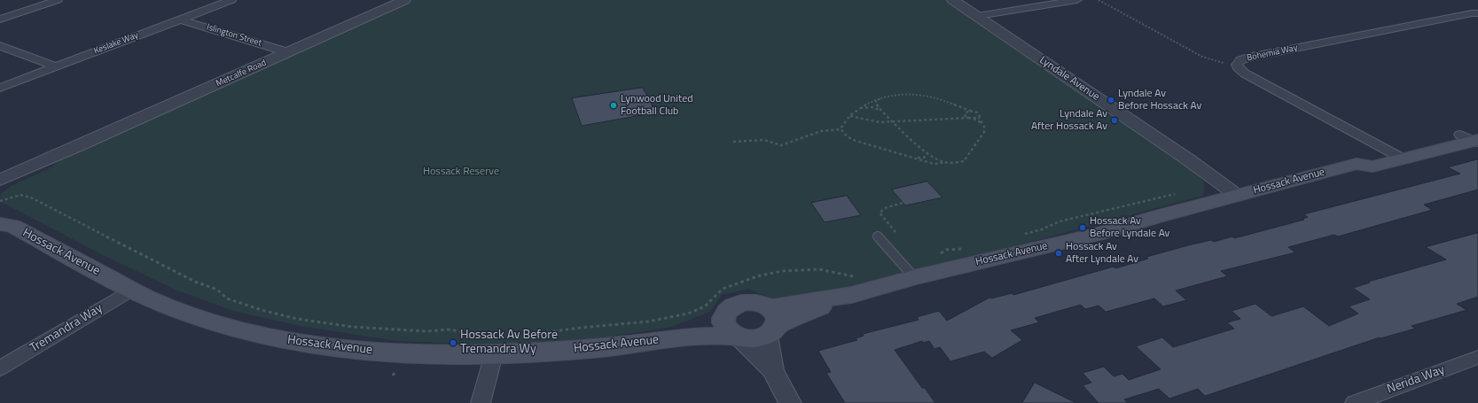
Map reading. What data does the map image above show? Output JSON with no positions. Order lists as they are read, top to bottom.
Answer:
{
  "streets": {
    "main road": ["Hossack Avenue"],
    "street": [
      "Islington Street",
      "Keslake Way",
      "Bohemia Way",
      "Metcalfe Road",
      "Lyndale Avenue",
      "Tremandra Way",
      "Nerida Way"
    ]
  },
  "crossings": [
    ["Islington Street", "Keslake Way"],
    ["Islington Street", "Metcalfe Road"],
    ["Bohemia Way", "Hossack Avenue"],
    ["Lyndale Avenue", "Hossack Avenue"],
    ["Hossack Avenue", "Tremandra Way"]
  ],
  "parks": ["Hossack Reserve"],
  "places": [
    "Lyndale Av Before Hossack Av",
    "Lynwood United Football Club",
    "Lyndale Av After Hossack Av",
    "Hossack Av Before Lyndale Av",
    "Hossack Av After Lyndale Av",
    "Hossack Av Before Tremandra Wy"
  ]
}
